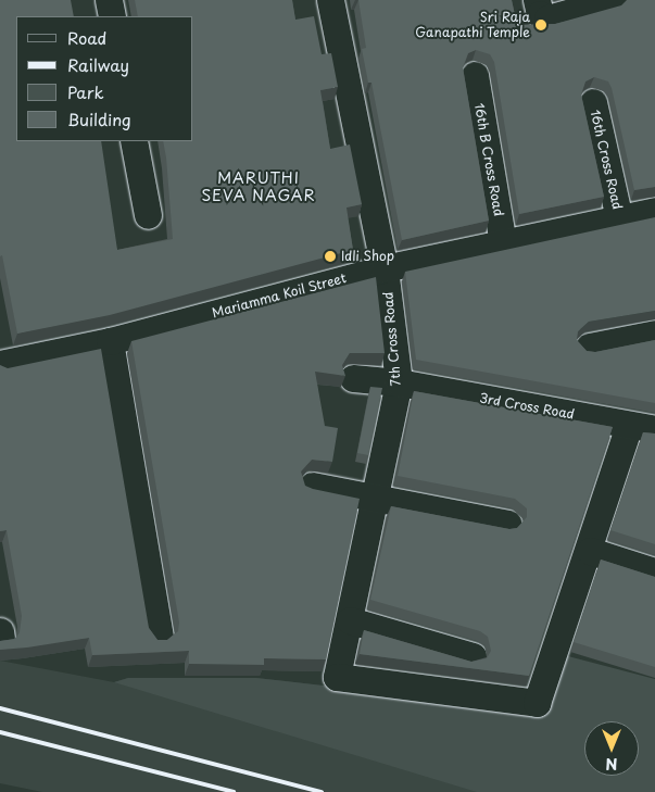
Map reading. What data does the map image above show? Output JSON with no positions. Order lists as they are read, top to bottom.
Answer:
{
  "streets": {
    "street": [
      "16th B Cross Road",
      "16th Cross Road",
      "Mariamma Koil Street",
      "7th Cross Road",
      "3rd Cross Road"
    ]
  },
  "crossings": [
    ["16th B Cross Road", "Mariamma Koil Street"],
    ["16th Cross Road", "Mariamma Koil Street"],
    ["Mariamma Koil Street", "7th Cross Road"],
    ["7th Cross Road", "3rd Cross Road"]
  ],
  "districts": ["MARUTHI SEVA NAGAR"],
  "places": ["Sri Raja Ganapathi Temple", "Idli Shop"],
  "legend": [
    "Road",
    "Railway",
    "Park",
    "Building"
  ],
  "north": "bottom"
}
